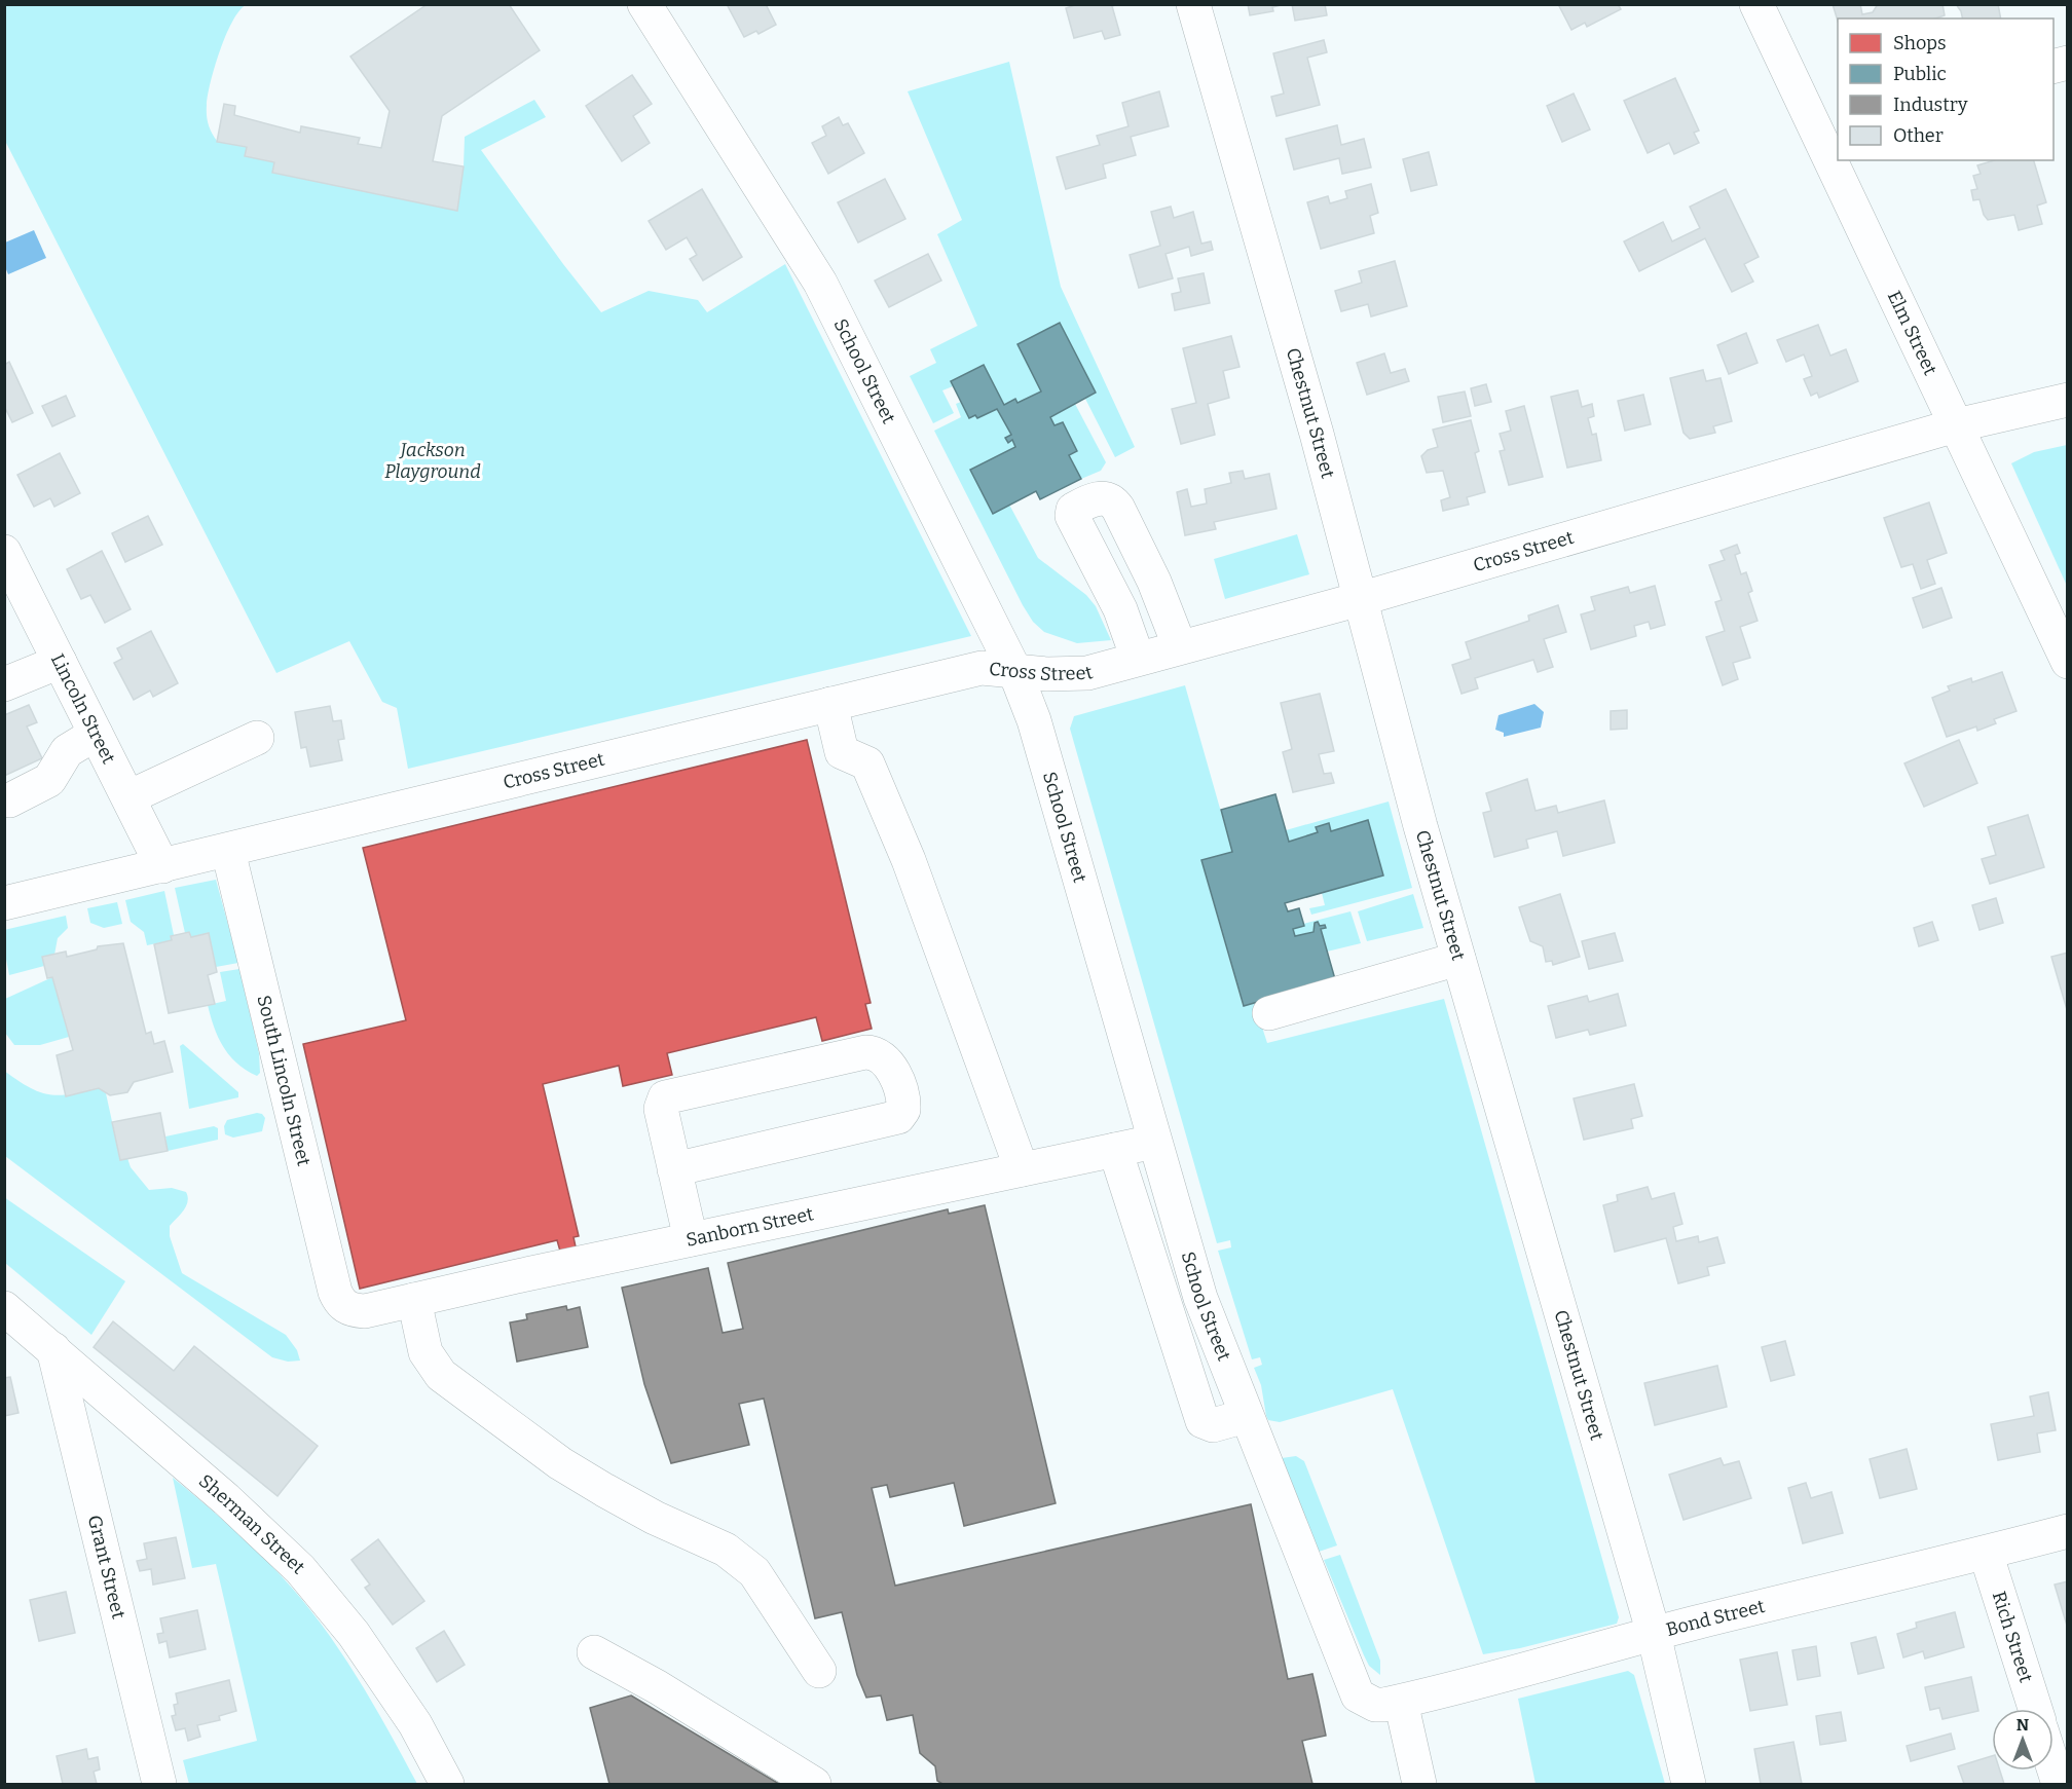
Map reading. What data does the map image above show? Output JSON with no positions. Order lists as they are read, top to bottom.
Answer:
{
  "streets": {
    "street": [
      "Elm Street",
      "School Street",
      "Chestnut Street",
      "Cross Street",
      "Lincoln Street",
      "South Lincoln Street",
      "Sanborn Street",
      "Sherman Street",
      "Grant Street",
      "Bond Street",
      "Rich Street"
    ]
  },
  "crossings": [
    ["Elm Street", "Cross Street"],
    ["School Street", "Cross Street"],
    ["School Street", "Sanborn Street"],
    ["School Street", "Bond Street"],
    ["Chestnut Street", "Cross Street"],
    ["Chestnut Street", "Bond Street"],
    ["Cross Street", "Lincoln Street"],
    ["Cross Street", "South Lincoln Street"],
    ["South Lincoln Street", "Sanborn Street"],
    ["Sherman Street", "Grant Street"],
    ["Bond Street", "Rich Street"]
  ],
  "parks": ["Jackson Playground"],
  "legend": [
    "Shops",
    "Public",
    "Industry",
    "Other"
  ],
  "north": "top"
}
